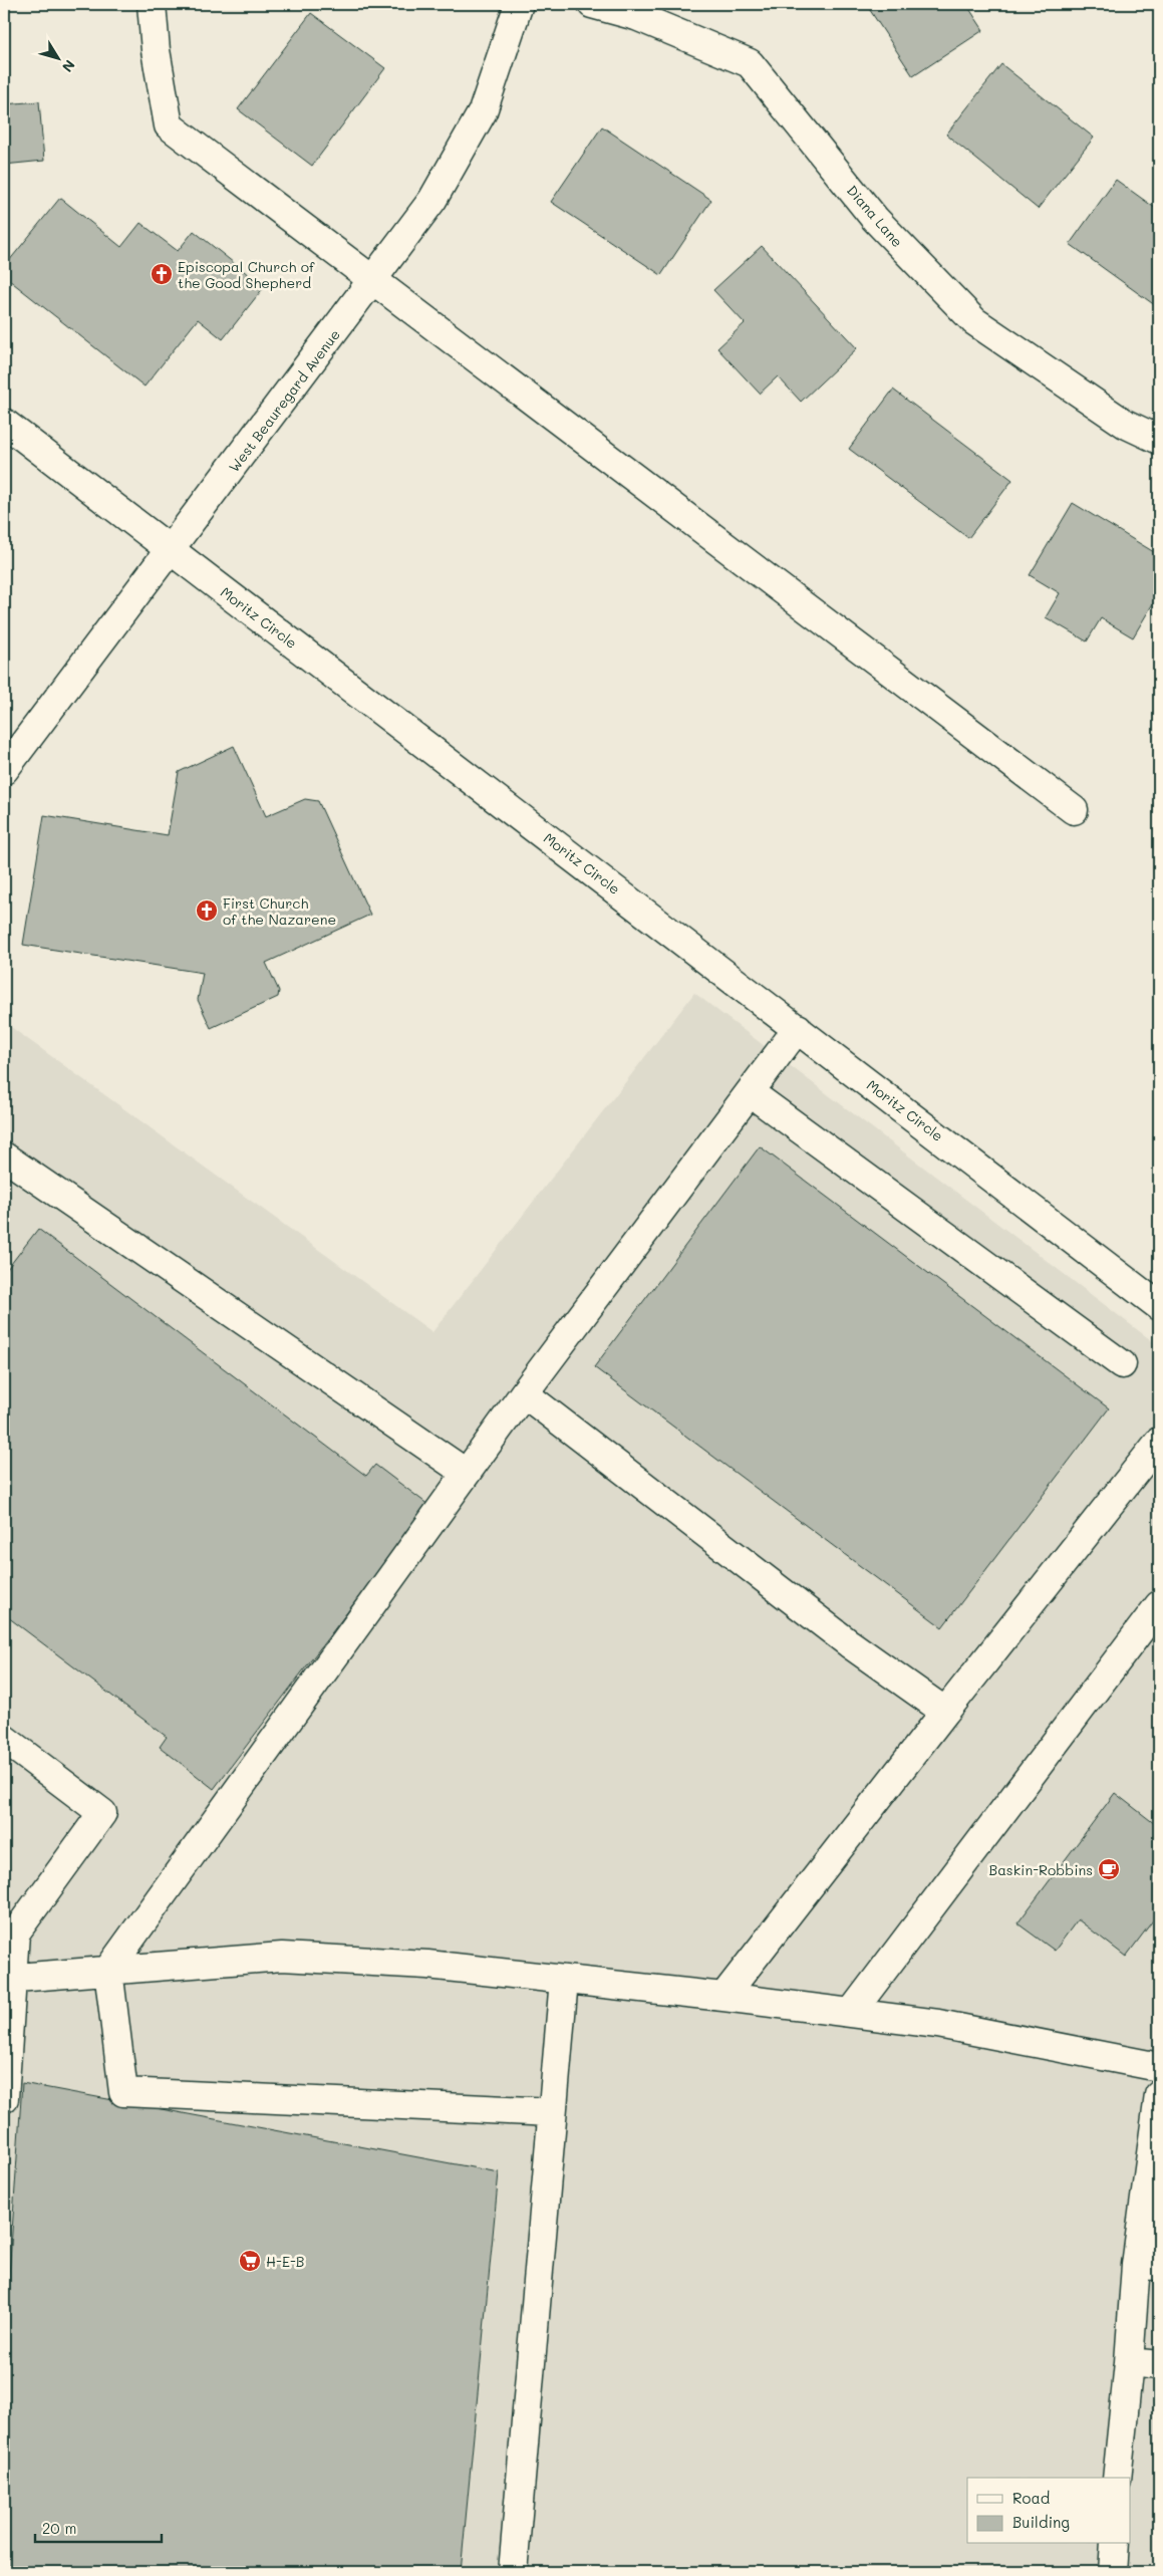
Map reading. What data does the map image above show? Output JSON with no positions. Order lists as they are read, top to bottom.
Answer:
{
  "streets": {
    "street": ["Diana Lane", "West Beauregard Avenue", "Moritz Circle"]
  },
  "crossings": [
    ["West Beauregard Avenue", "Moritz Circle"]
  ],
  "places": {
    "church": ["Episcopal Church of the Good Shepherd", "First Church of the Nazarene"],
    "cafe": ["Baskin-Robbins"],
    "supermarket": ["H-E-B"]
  },
  "legend": ["Road", "Building"],
  "scale_bar": "20 m",
  "north": "bottom right"
}
